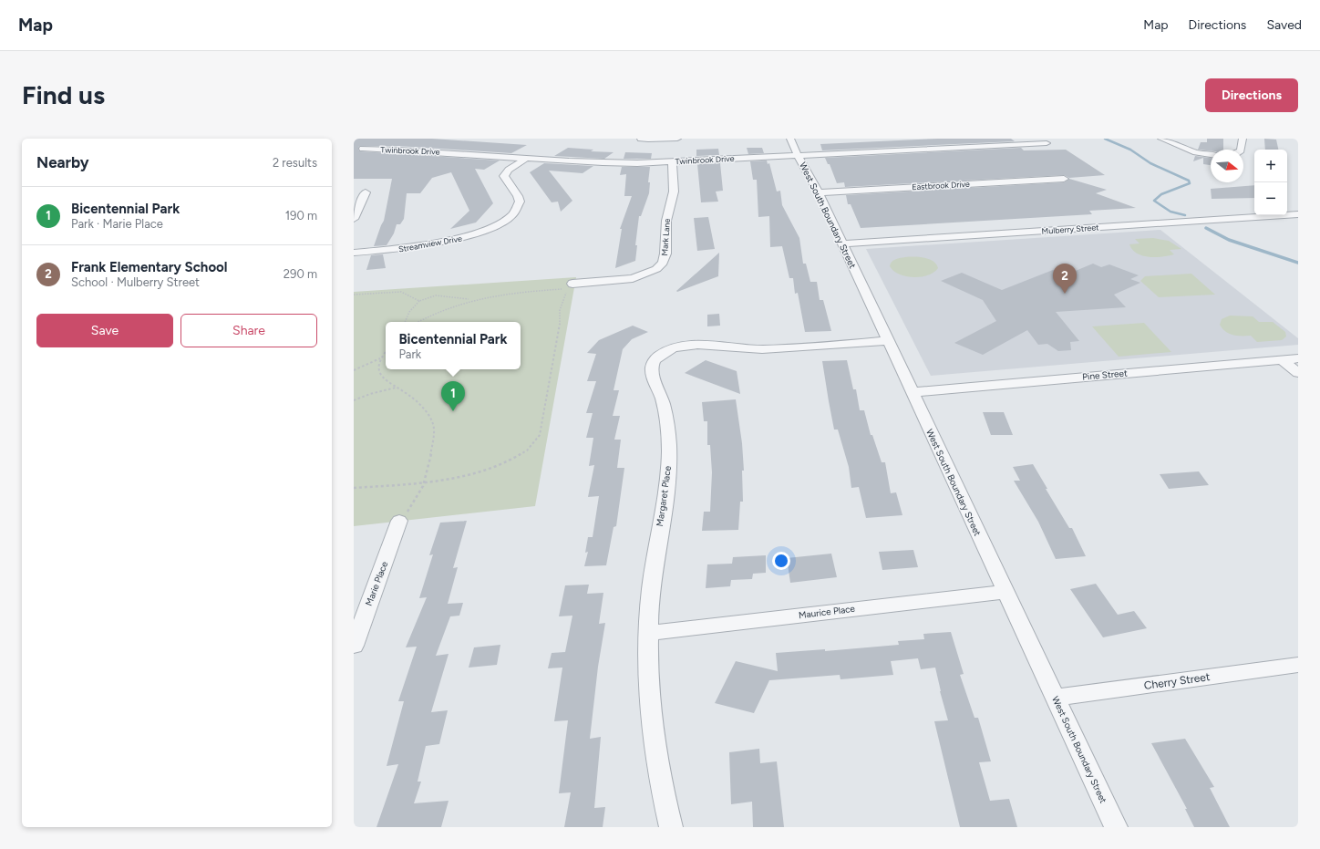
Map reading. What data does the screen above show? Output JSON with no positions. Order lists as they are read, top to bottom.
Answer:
{
  "streets": {
    "street": [
      "Twinbrook Drive",
      "Eastbrook Drive",
      "West South Boundary Street",
      "Mulberry Street",
      "Mark Lane",
      "Streamview Drive",
      "Pine Street",
      "Margaret Place",
      "Marie Place",
      "Maurice Place",
      "Cherry Street"
    ]
  },
  "crossings": [
    ["Twinbrook Drive", "West South Boundary Street"],
    ["Twinbrook Drive", "Mark Lane"],
    ["Twinbrook Drive", "Streamview Drive"],
    ["Eastbrook Drive", "West South Boundary Street"],
    ["West South Boundary Street", "Mulberry Street"],
    ["West South Boundary Street", "Pine Street"],
    ["West South Boundary Street", "Margaret Place"],
    ["West South Boundary Street", "Maurice Place"],
    ["West South Boundary Street", "Cherry Street"],
    ["Margaret Place", "Maurice Place"]
  ],
  "north": "right",
  "page": {
    "header": "Map",
    "nav": ["Map", "Directions", "Saved"],
    "buttons": [
      "Directions",
      ["Save", "Share"]
    ],
    "title": "Find us",
    "heading": ["Nearby", "2 results"],
    "map_buttons": ["+", "−"],
    "list": [
      {
        "mark": "1",
        "name": "Bicentennial Park",
        "note": "Park · Marie Place",
        "value": "190 m"
      },
      {
        "mark": "2",
        "name": "Frank Elementary School",
        "note": "School · Mulberry Street",
        "value": "290 m"
      }
    ],
    "pins": ["2", "1"],
    "popup": ["Bicentennial Park", "Park"]
  }
}
